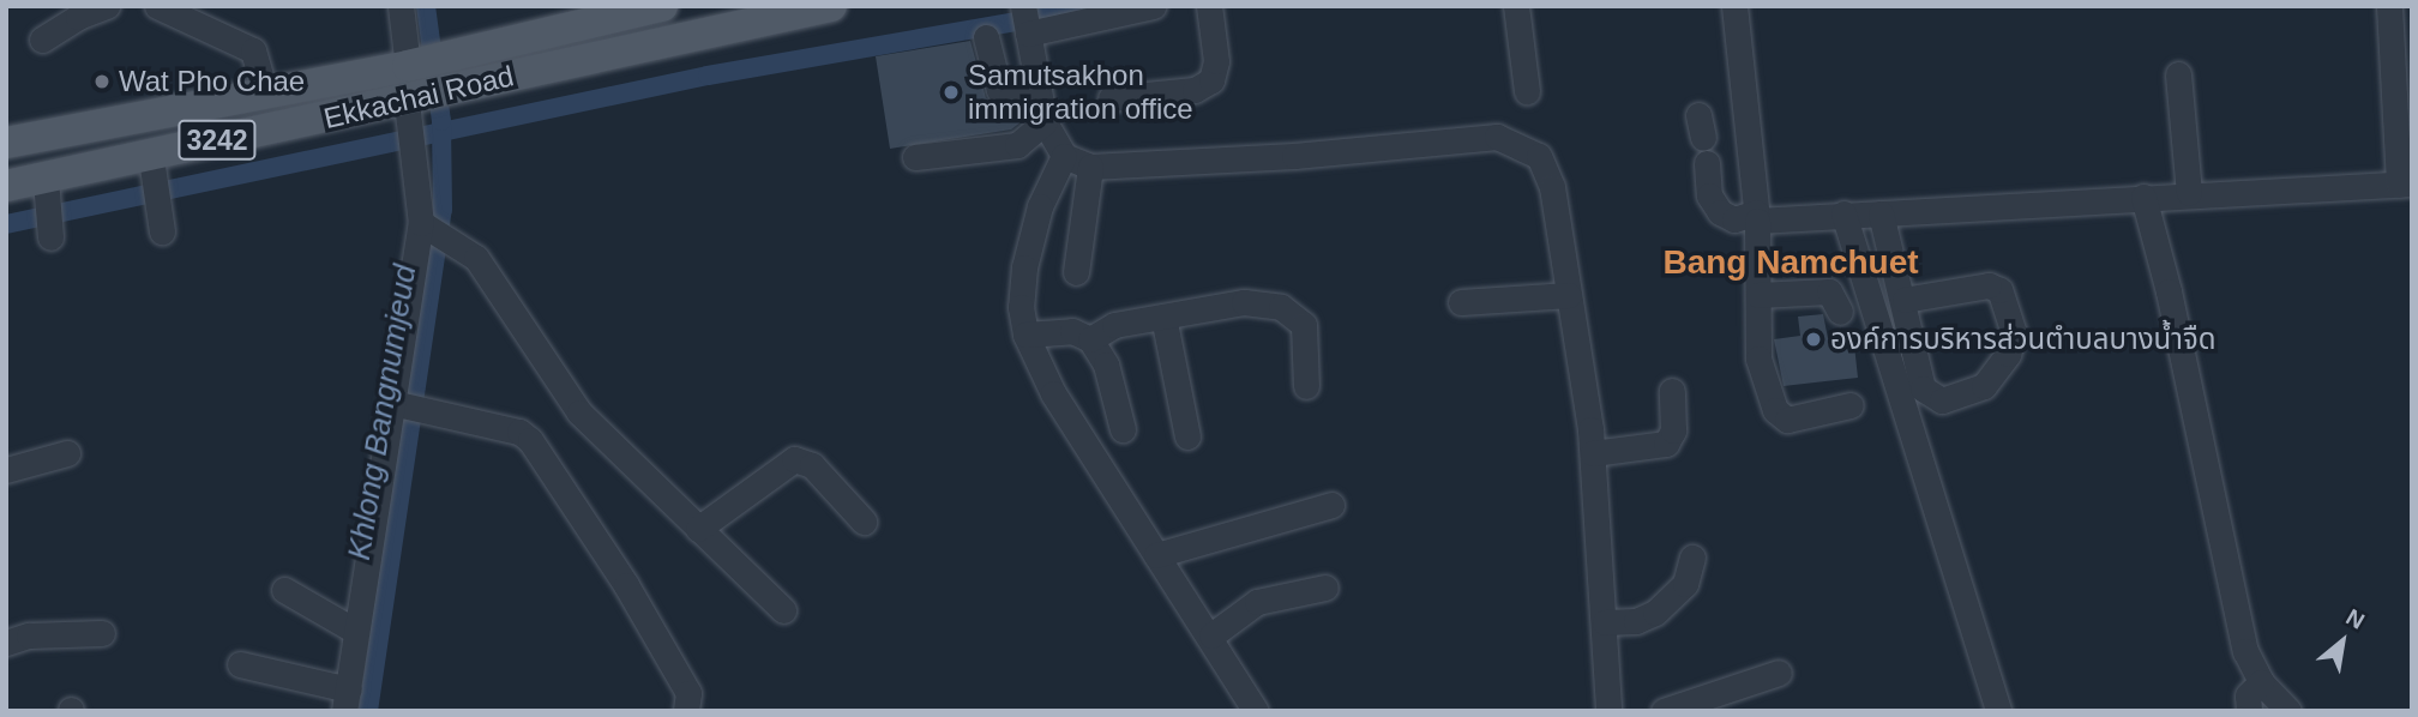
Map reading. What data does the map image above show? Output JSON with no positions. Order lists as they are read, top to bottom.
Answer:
{
  "streets": {
    "main road": ["Ekkachai Road", "3242"]
  },
  "districts": ["Bang Namchuet"],
  "water": ["Khlong Bangnumjeud"],
  "places": ["Wat Pho Chae", "Samutsakhon immigration office", "องค์การบริหารส่วนตำบลบางน้ำจืด"],
  "north": "top right"
}
